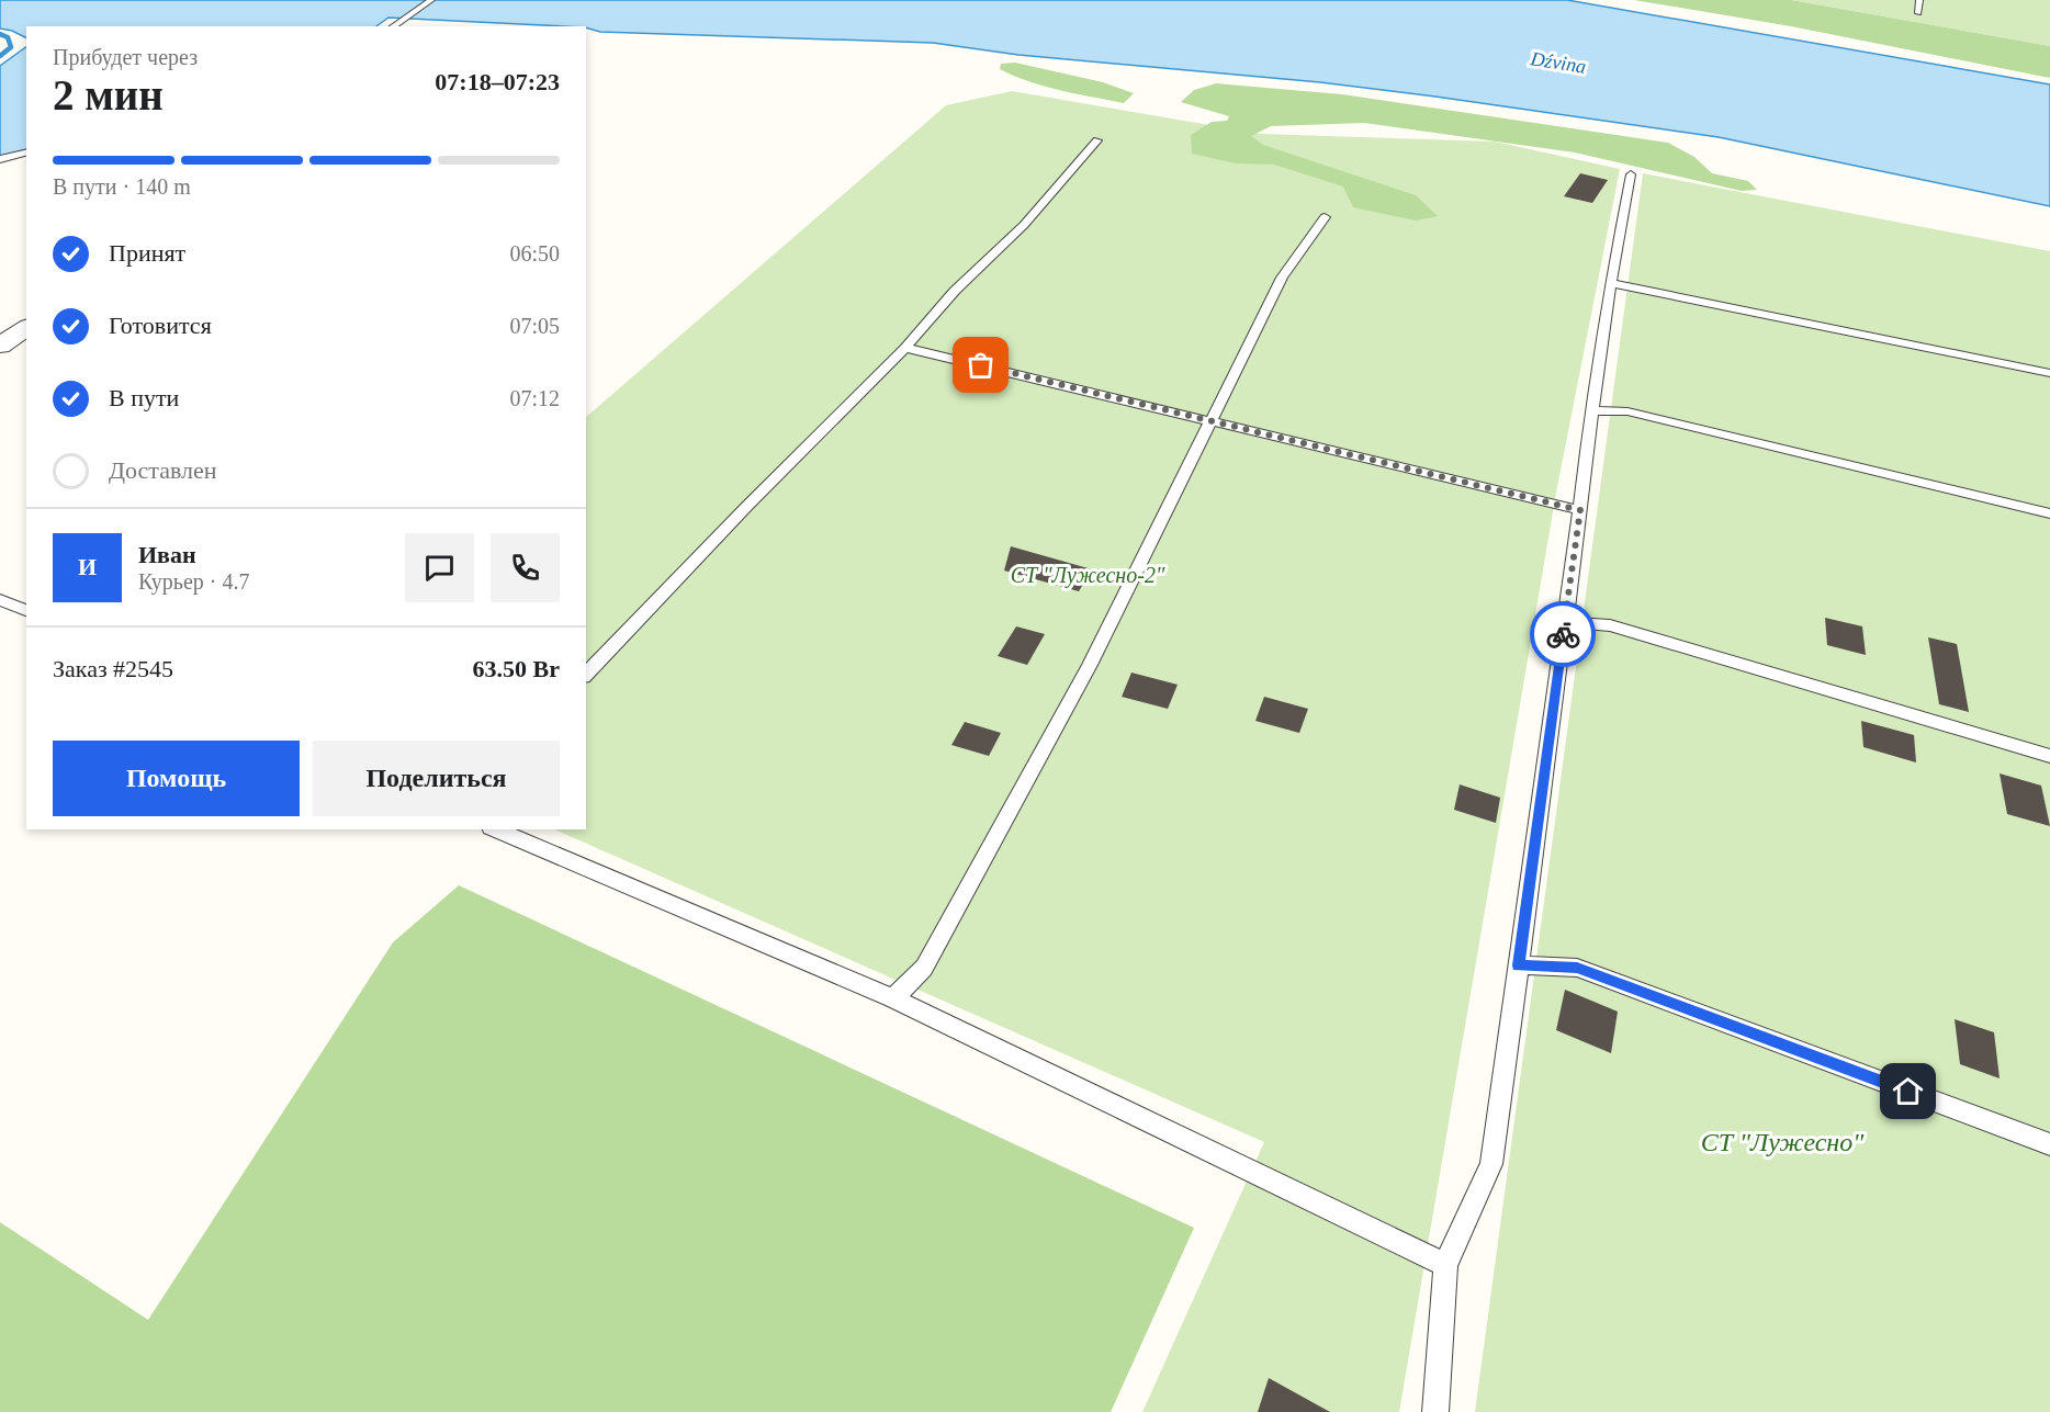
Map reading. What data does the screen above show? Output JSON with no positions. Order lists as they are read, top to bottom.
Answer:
{
  "water": ["Dźvina"],
  "parks": ["СТ \"Лужесно-2\"", "СТ \"Лужесно\""],
  "page": {
    "heading": ["2 мин", "Прибудет через", "07:18–07:23"],
    "panel": [
      "Иван",
      "Курьер · 4.7",
      "Заказ #2545",
      "63.50 Br"
    ],
    "bar": "В пути · 140 m",
    "list": [
      ["Принят", "06:50"],
      ["Готовится", "07:05"],
      ["В пути", "07:12"],
      "Доставлен"
    ],
    "round": "И",
    "buttons": ["Помощь", "Поделиться"]
  }
}
